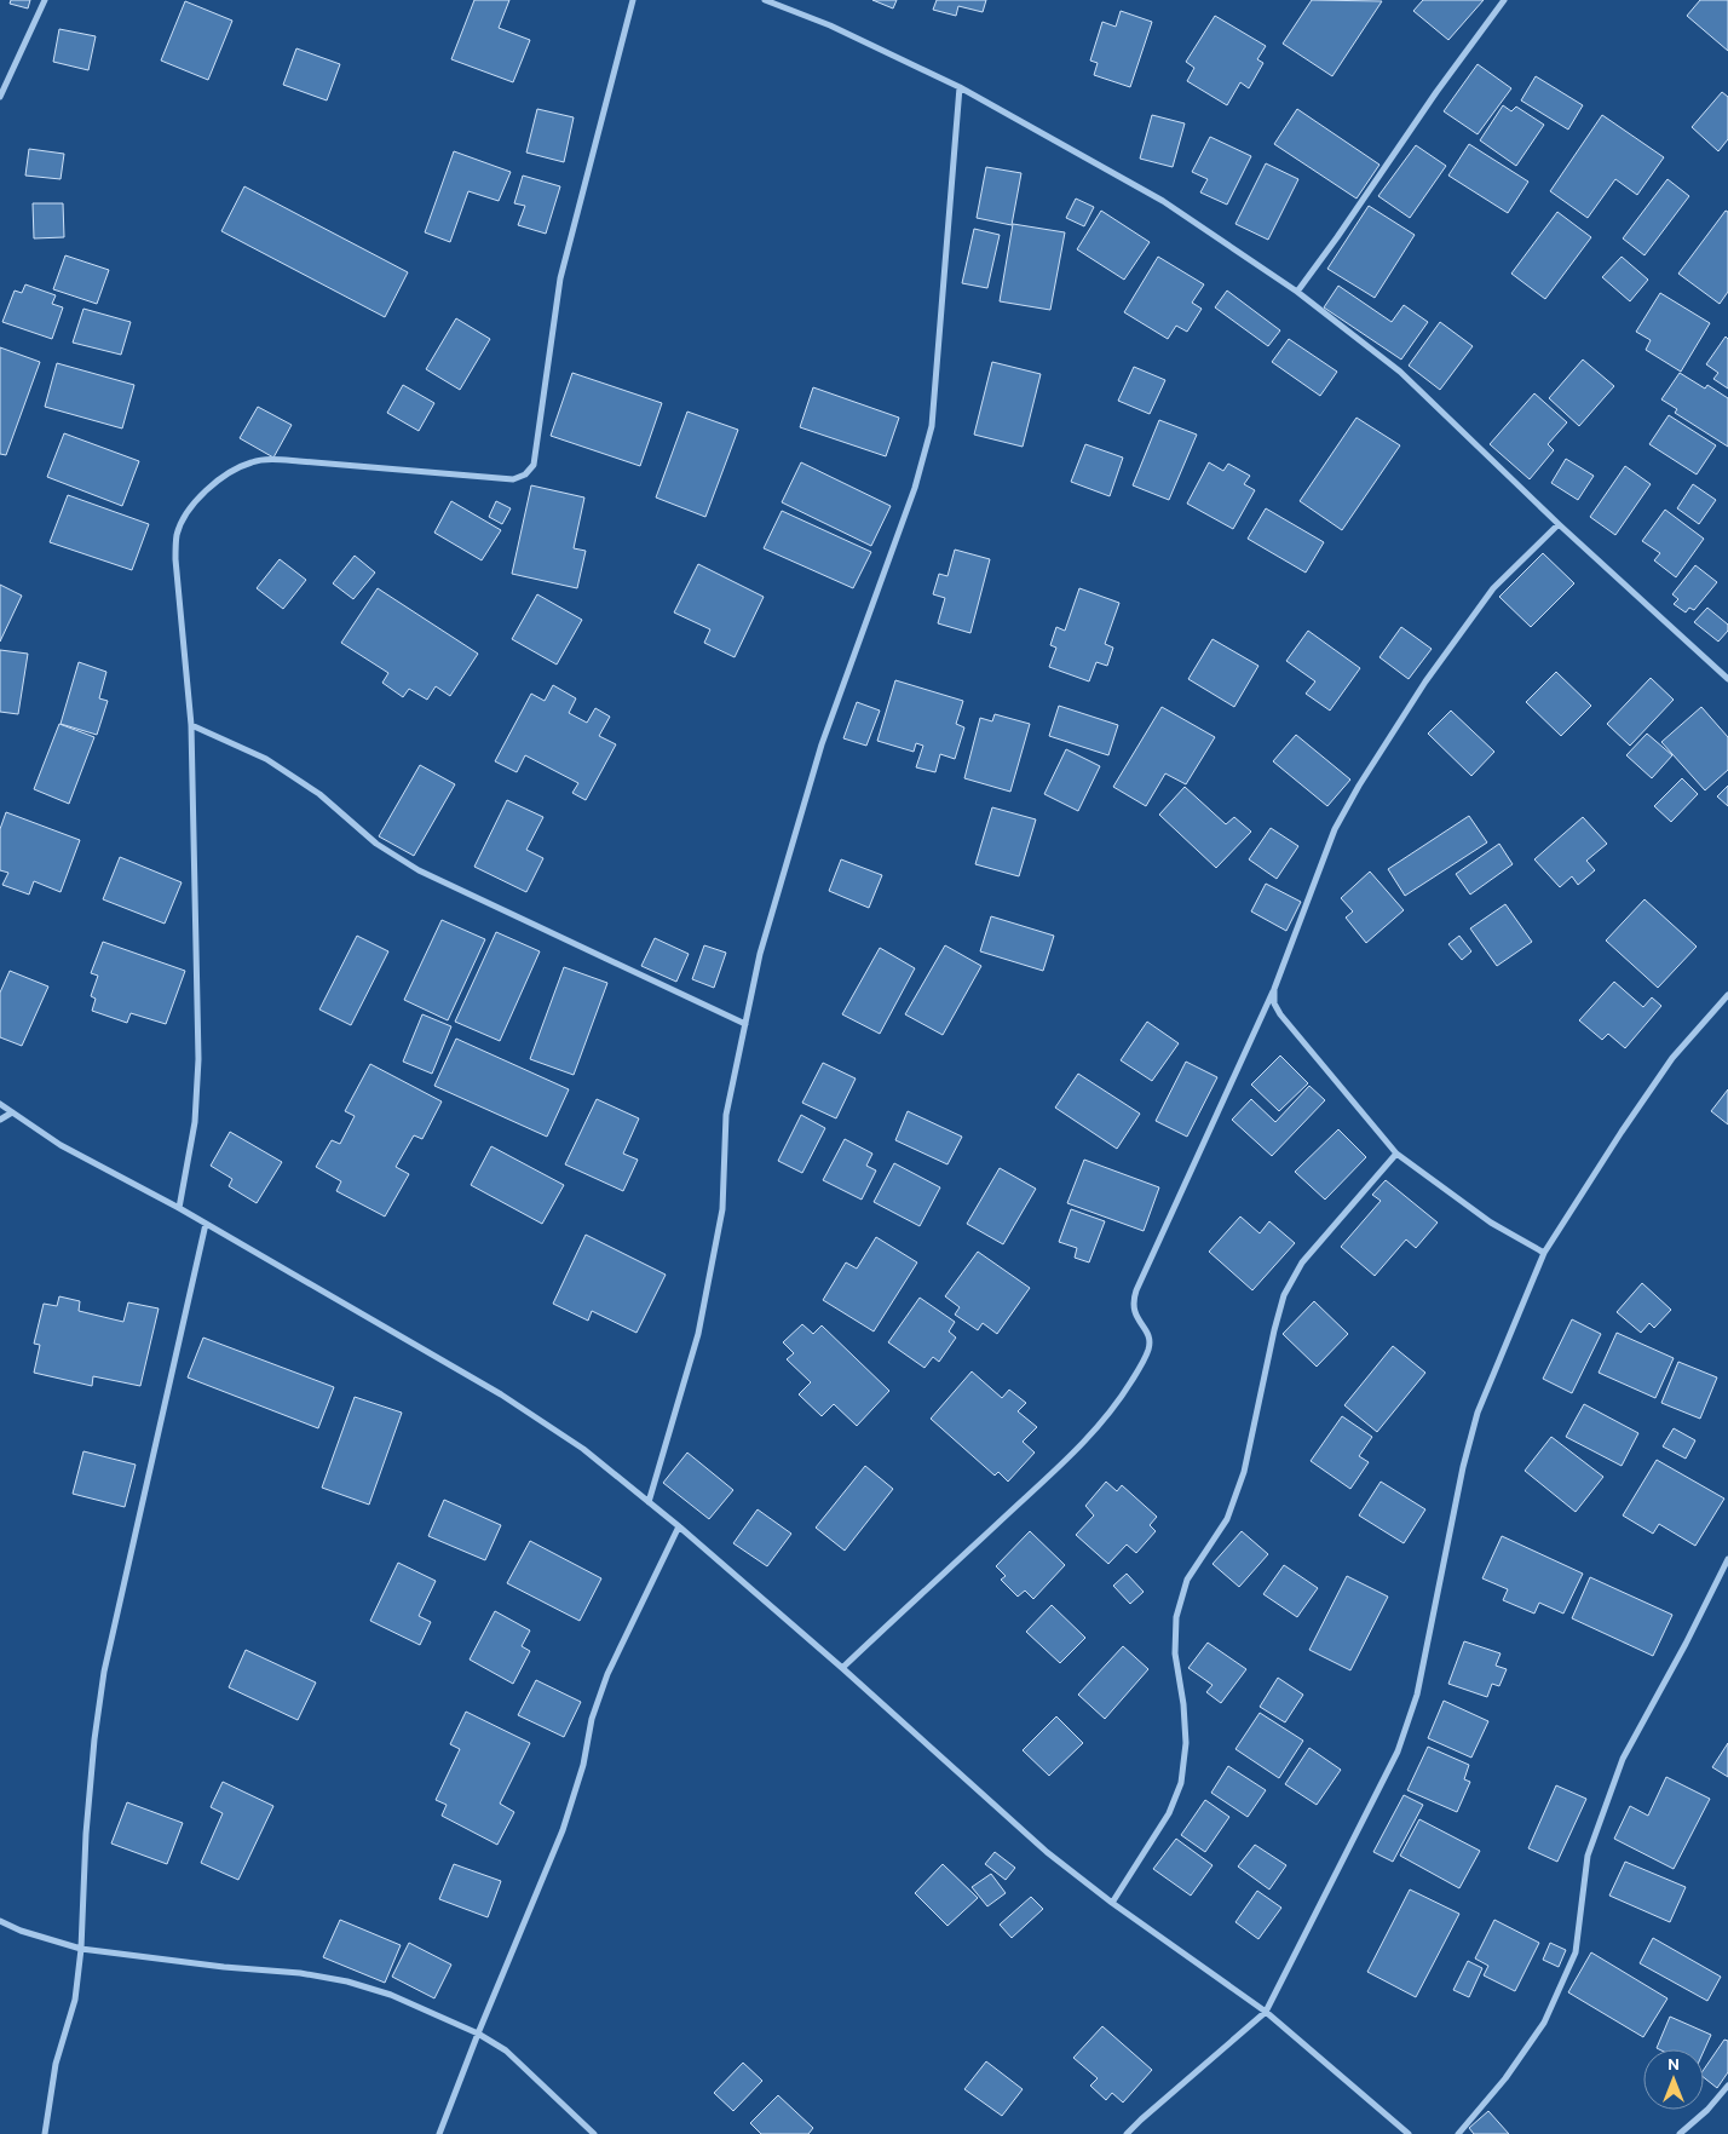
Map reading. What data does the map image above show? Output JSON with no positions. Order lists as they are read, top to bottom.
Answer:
{
  "north": "top"
}
